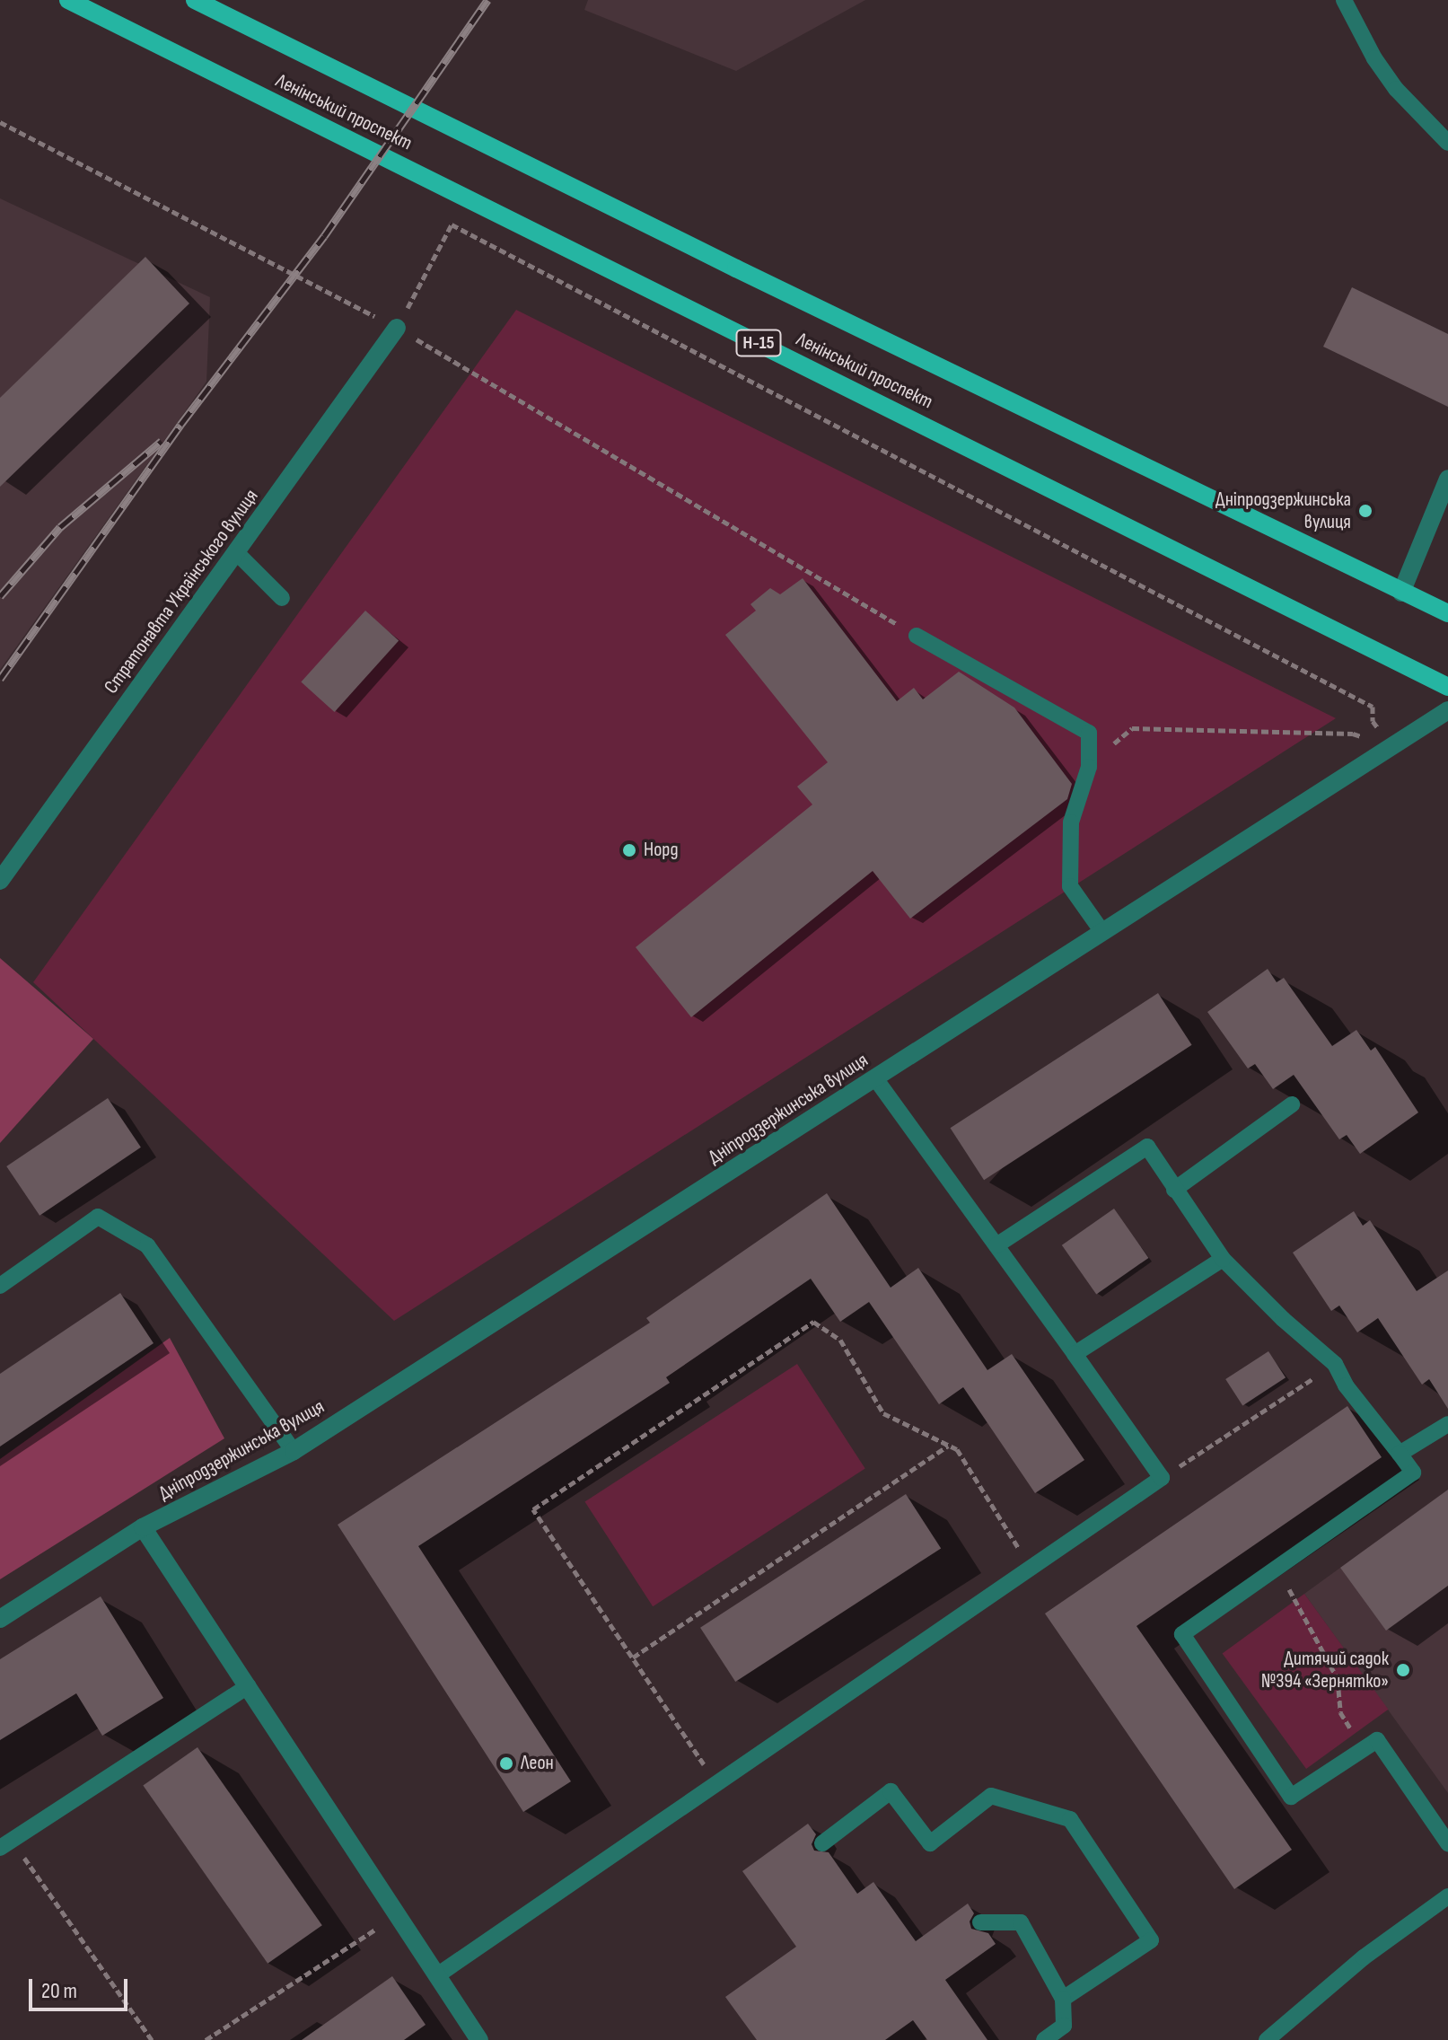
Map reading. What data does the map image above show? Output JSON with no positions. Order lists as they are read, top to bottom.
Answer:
{
  "streets": {
    "main road": ["Ленінський проспект", "Н-15"],
    "street": ["Стратонавта Українського вулиця", "Дніпродзержинська вулиця"]
  },
  "places": [
    "Дніпродзержинська вулиця",
    "Норд",
    "Дитячий садок №394 «Зернятко»",
    "Леон"
  ],
  "scale_bar": "20 m"
}
